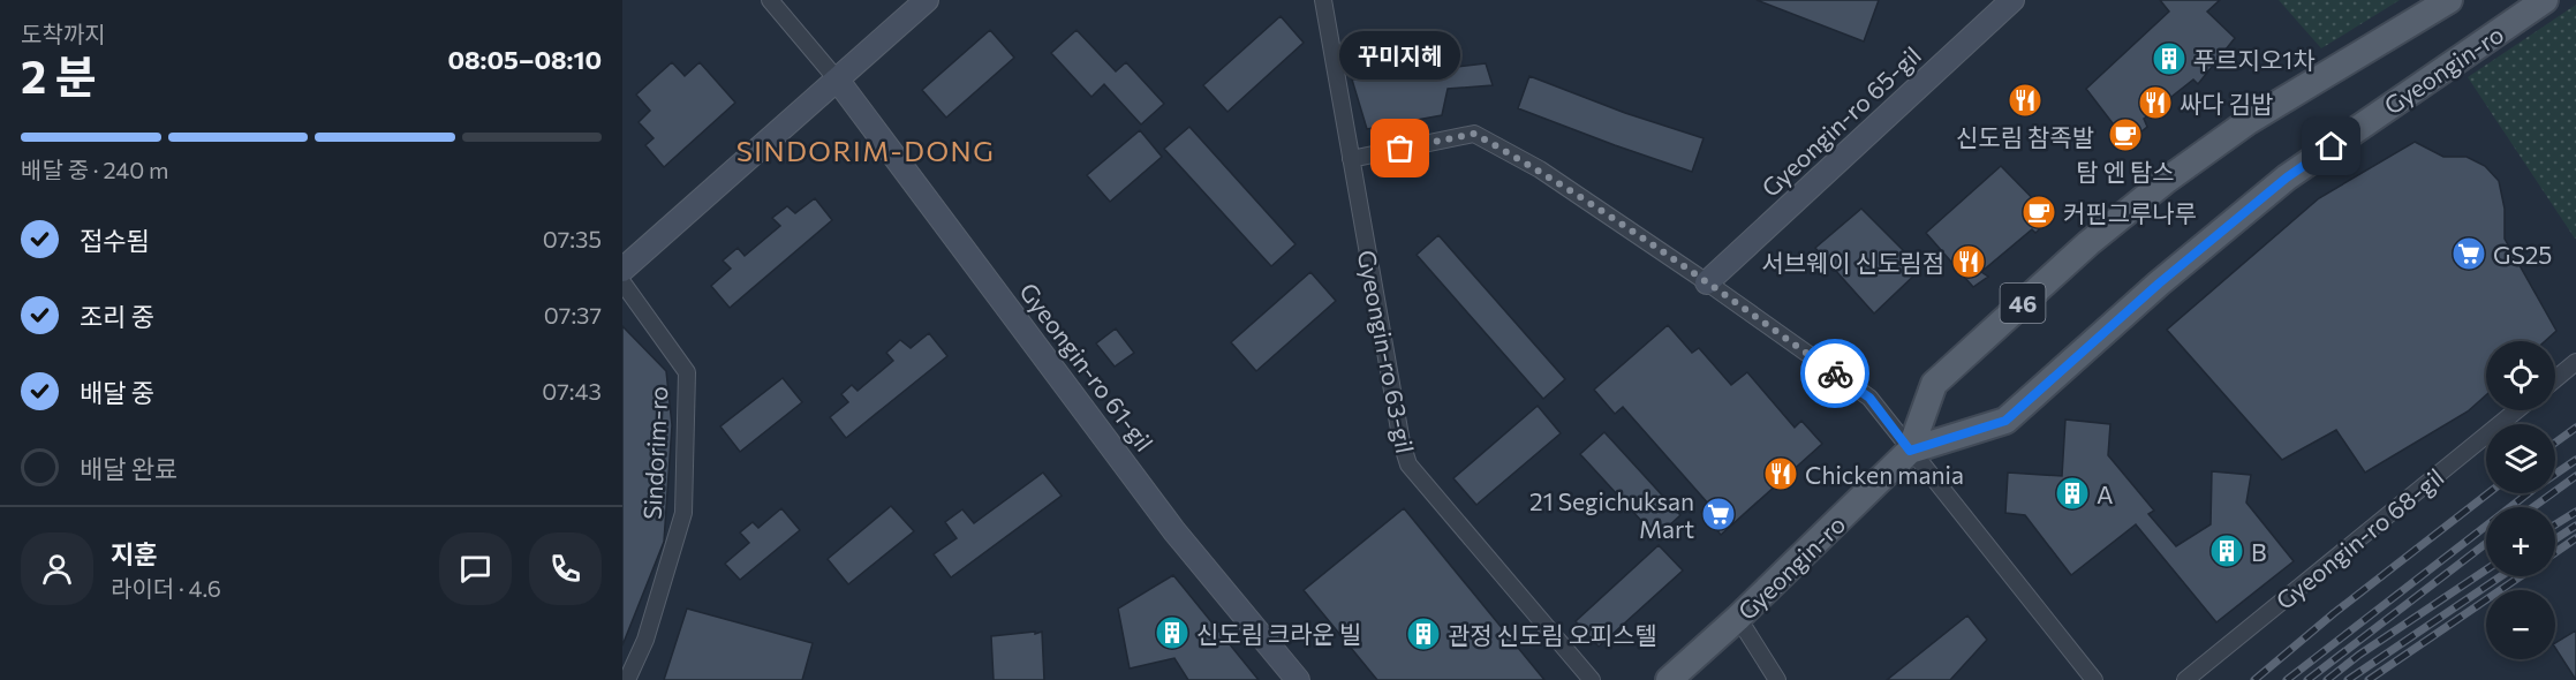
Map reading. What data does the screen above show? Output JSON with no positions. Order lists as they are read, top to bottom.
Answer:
{
  "streets": {
    "main road": ["Gyeongin-ro", "46"],
    "street": [
      "Gyeongin-ro 65-gil",
      "Gyeongin-ro 63-gil",
      "Gyeongin-ro 61-gil",
      "Sindorim-ro",
      "Gyeongin-ro 68-gil"
    ]
  },
  "districts": ["SINDORIM-DONG"],
  "places": {
    "building": [
      "푸르지오1차",
      "A",
      "B",
      "신도림 크라운 빌",
      "관정 신도림 오피스텔"
    ],
    "restaurant": [
      "신도림 참족발",
      "싸다 김밥",
      "서브웨이 신도림점",
      "Chicken mania"
    ],
    "cafe": ["탐 엔 탐스", "커핀그루나루"],
    "other": ["꾸미지헤"],
    "supermarket": ["GS25", "21 Segichuksan Mart"]
  },
  "page": {
    "heading": ["2 분", "도착까지", "08:05–08:10"],
    "panel": ["지훈", "라이더 · 4.6"],
    "bubble": "꾸미지헤",
    "bar": "배달 중 · 240 m",
    "list": [
      ["접수됨", "07:35"],
      ["조리 중", "07:37"],
      ["배달 중", "07:43"],
      "배달 완료"
    ],
    "map_buttons": ["+", "−"]
  }
}
